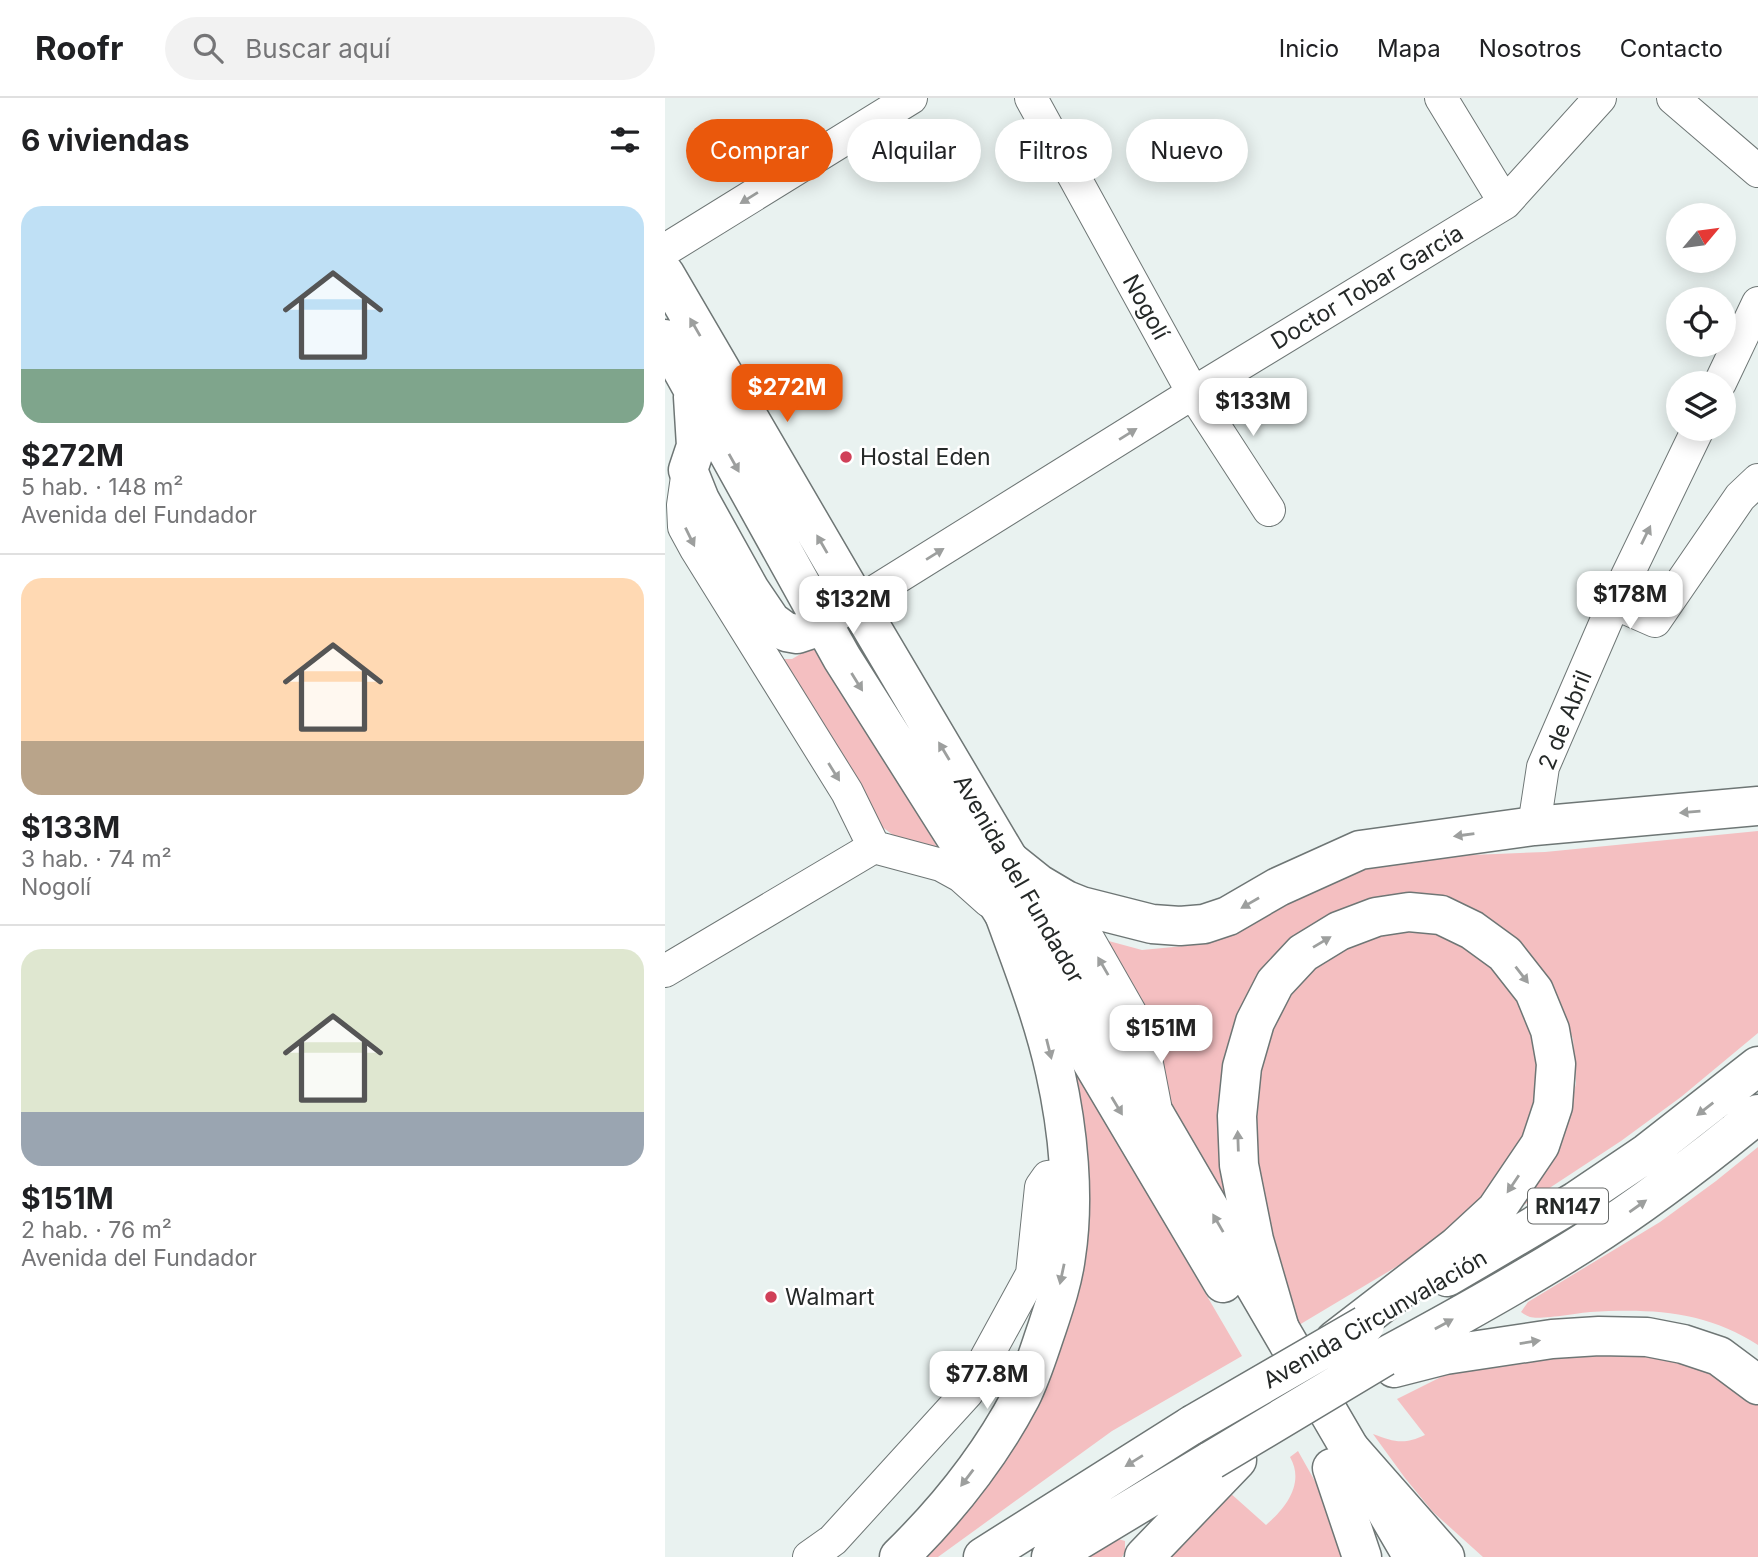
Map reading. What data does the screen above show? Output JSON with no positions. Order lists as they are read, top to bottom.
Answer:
{
  "streets": {
    "main road": ["Avenida del Fundador", "RN147", "Avenida Circunvalación"],
    "street": ["Doctor Tobar García", "Nogolí", "2 de Abril"]
  },
  "crossings": [
    ["Doctor Tobar García", "Nogolí"],
    ["Doctor Tobar García", "Avenida del Fundador"]
  ],
  "one_way": ["Doctor Tobar García", "2 de Abril"],
  "places": ["Hostal Eden", "Walmart"],
  "north": "top right",
  "page": {
    "header": "Roofr",
    "search": "Buscar aquí",
    "nav": [
      "Inicio",
      "Mapa",
      "Nosotros",
      "Contacto"
    ],
    "heading": "6 viviendas",
    "chip": [
      "Comprar",
      "Alquilar",
      "Filtros",
      "Nuevo"
    ],
    "list": [
      {
        "name": "$272M",
        "note": "5 hab. · 148 m² · Avenida del Fundador"
      },
      {
        "name": "$133M",
        "note": "3 hab. · 74 m² · Nogolí"
      },
      {
        "name": "$151M",
        "note": "2 hab. · 76 m² · Avenida del Fundador"
      }
    ],
    "price": [
      "$272M",
      "$133M",
      "$178M",
      "$132M",
      "$151M",
      "$77.8M"
    ]
  }
}
